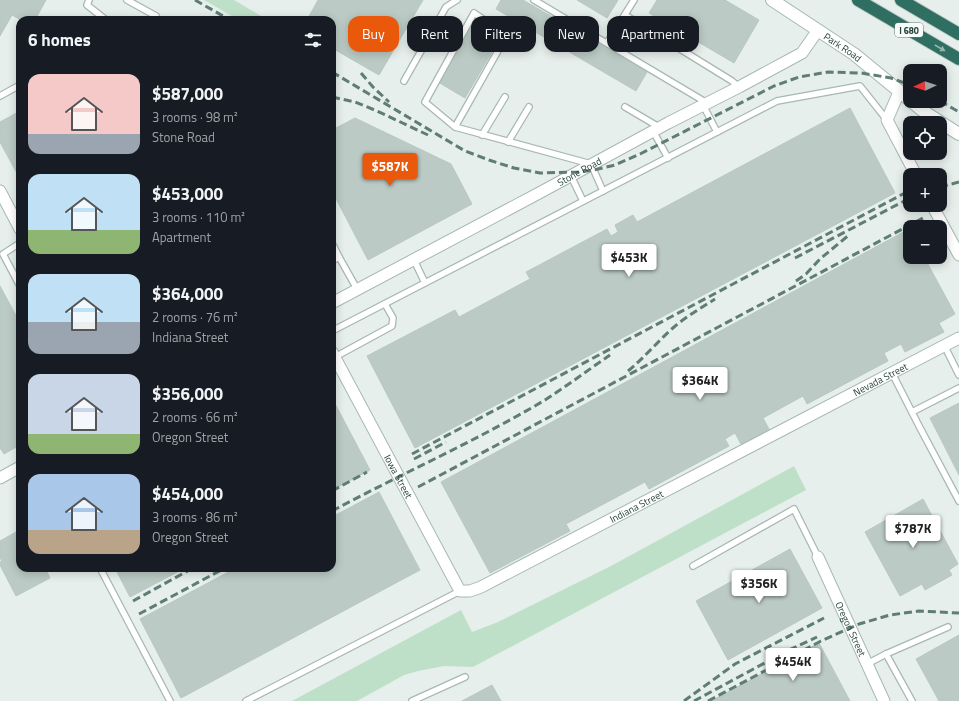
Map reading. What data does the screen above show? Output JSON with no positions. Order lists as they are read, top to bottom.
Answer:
{
  "streets": {
    "highway": ["I 680"],
    "street": [
      "Park Road",
      "Stone Road",
      "Nevada Street",
      "Iowa Street",
      "Indiana Street",
      "Oregon Street"
    ]
  },
  "crossings": [
    ["Park Road", "Stone Road"],
    ["Nevada Street", "Indiana Street"],
    ["Iowa Street", "Indiana Street"]
  ],
  "north": "left",
  "page": {
    "chip": [
      "Buy",
      "Rent",
      "Filters",
      "New",
      "Apartment"
    ],
    "heading": "6 homes",
    "map_buttons": ["+", "−"],
    "list": [
      {
        "name": "$587,000",
        "note": "3 rooms · 98 m² · Stone Road"
      },
      {
        "name": "$453,000",
        "note": "3 rooms · 110 m² · Apartment"
      },
      {
        "name": "$364,000",
        "note": "2 rooms · 76 m² · Indiana Street"
      },
      {
        "name": "$356,000",
        "note": "2 rooms · 66 m² · Oregon Street"
      },
      {
        "name": "$454,000",
        "note": "3 rooms · 86 m² · Oregon Street"
      }
    ],
    "price": [
      "$587K",
      "$453K",
      "$364K",
      "$787K",
      "$356K",
      "$454K"
    ]
  }
}
